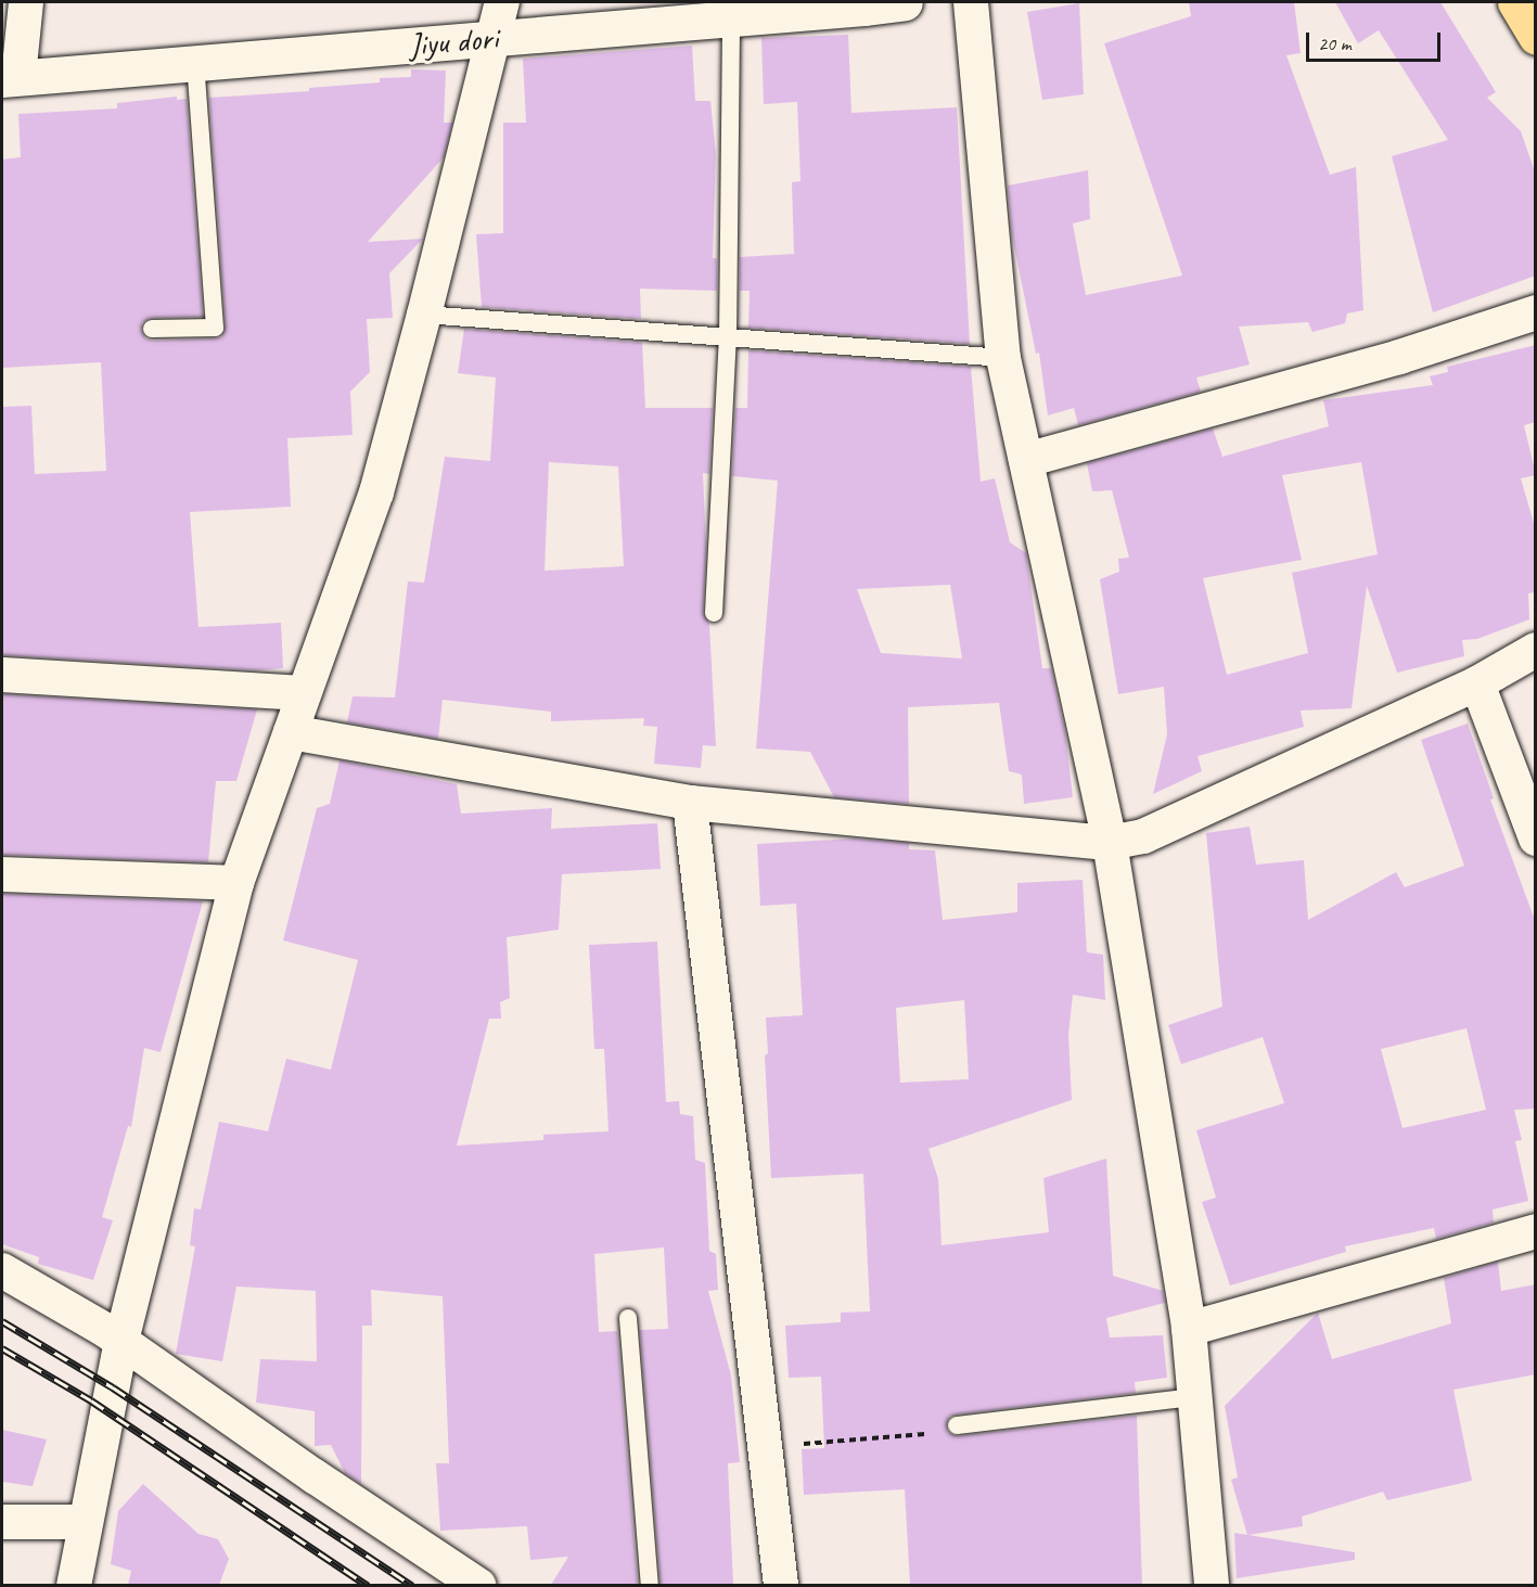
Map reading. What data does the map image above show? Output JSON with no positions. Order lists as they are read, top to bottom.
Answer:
{
  "streets": {
    "main road": ["Jiyu dori"]
  },
  "scale_bar": "20 m"
}
